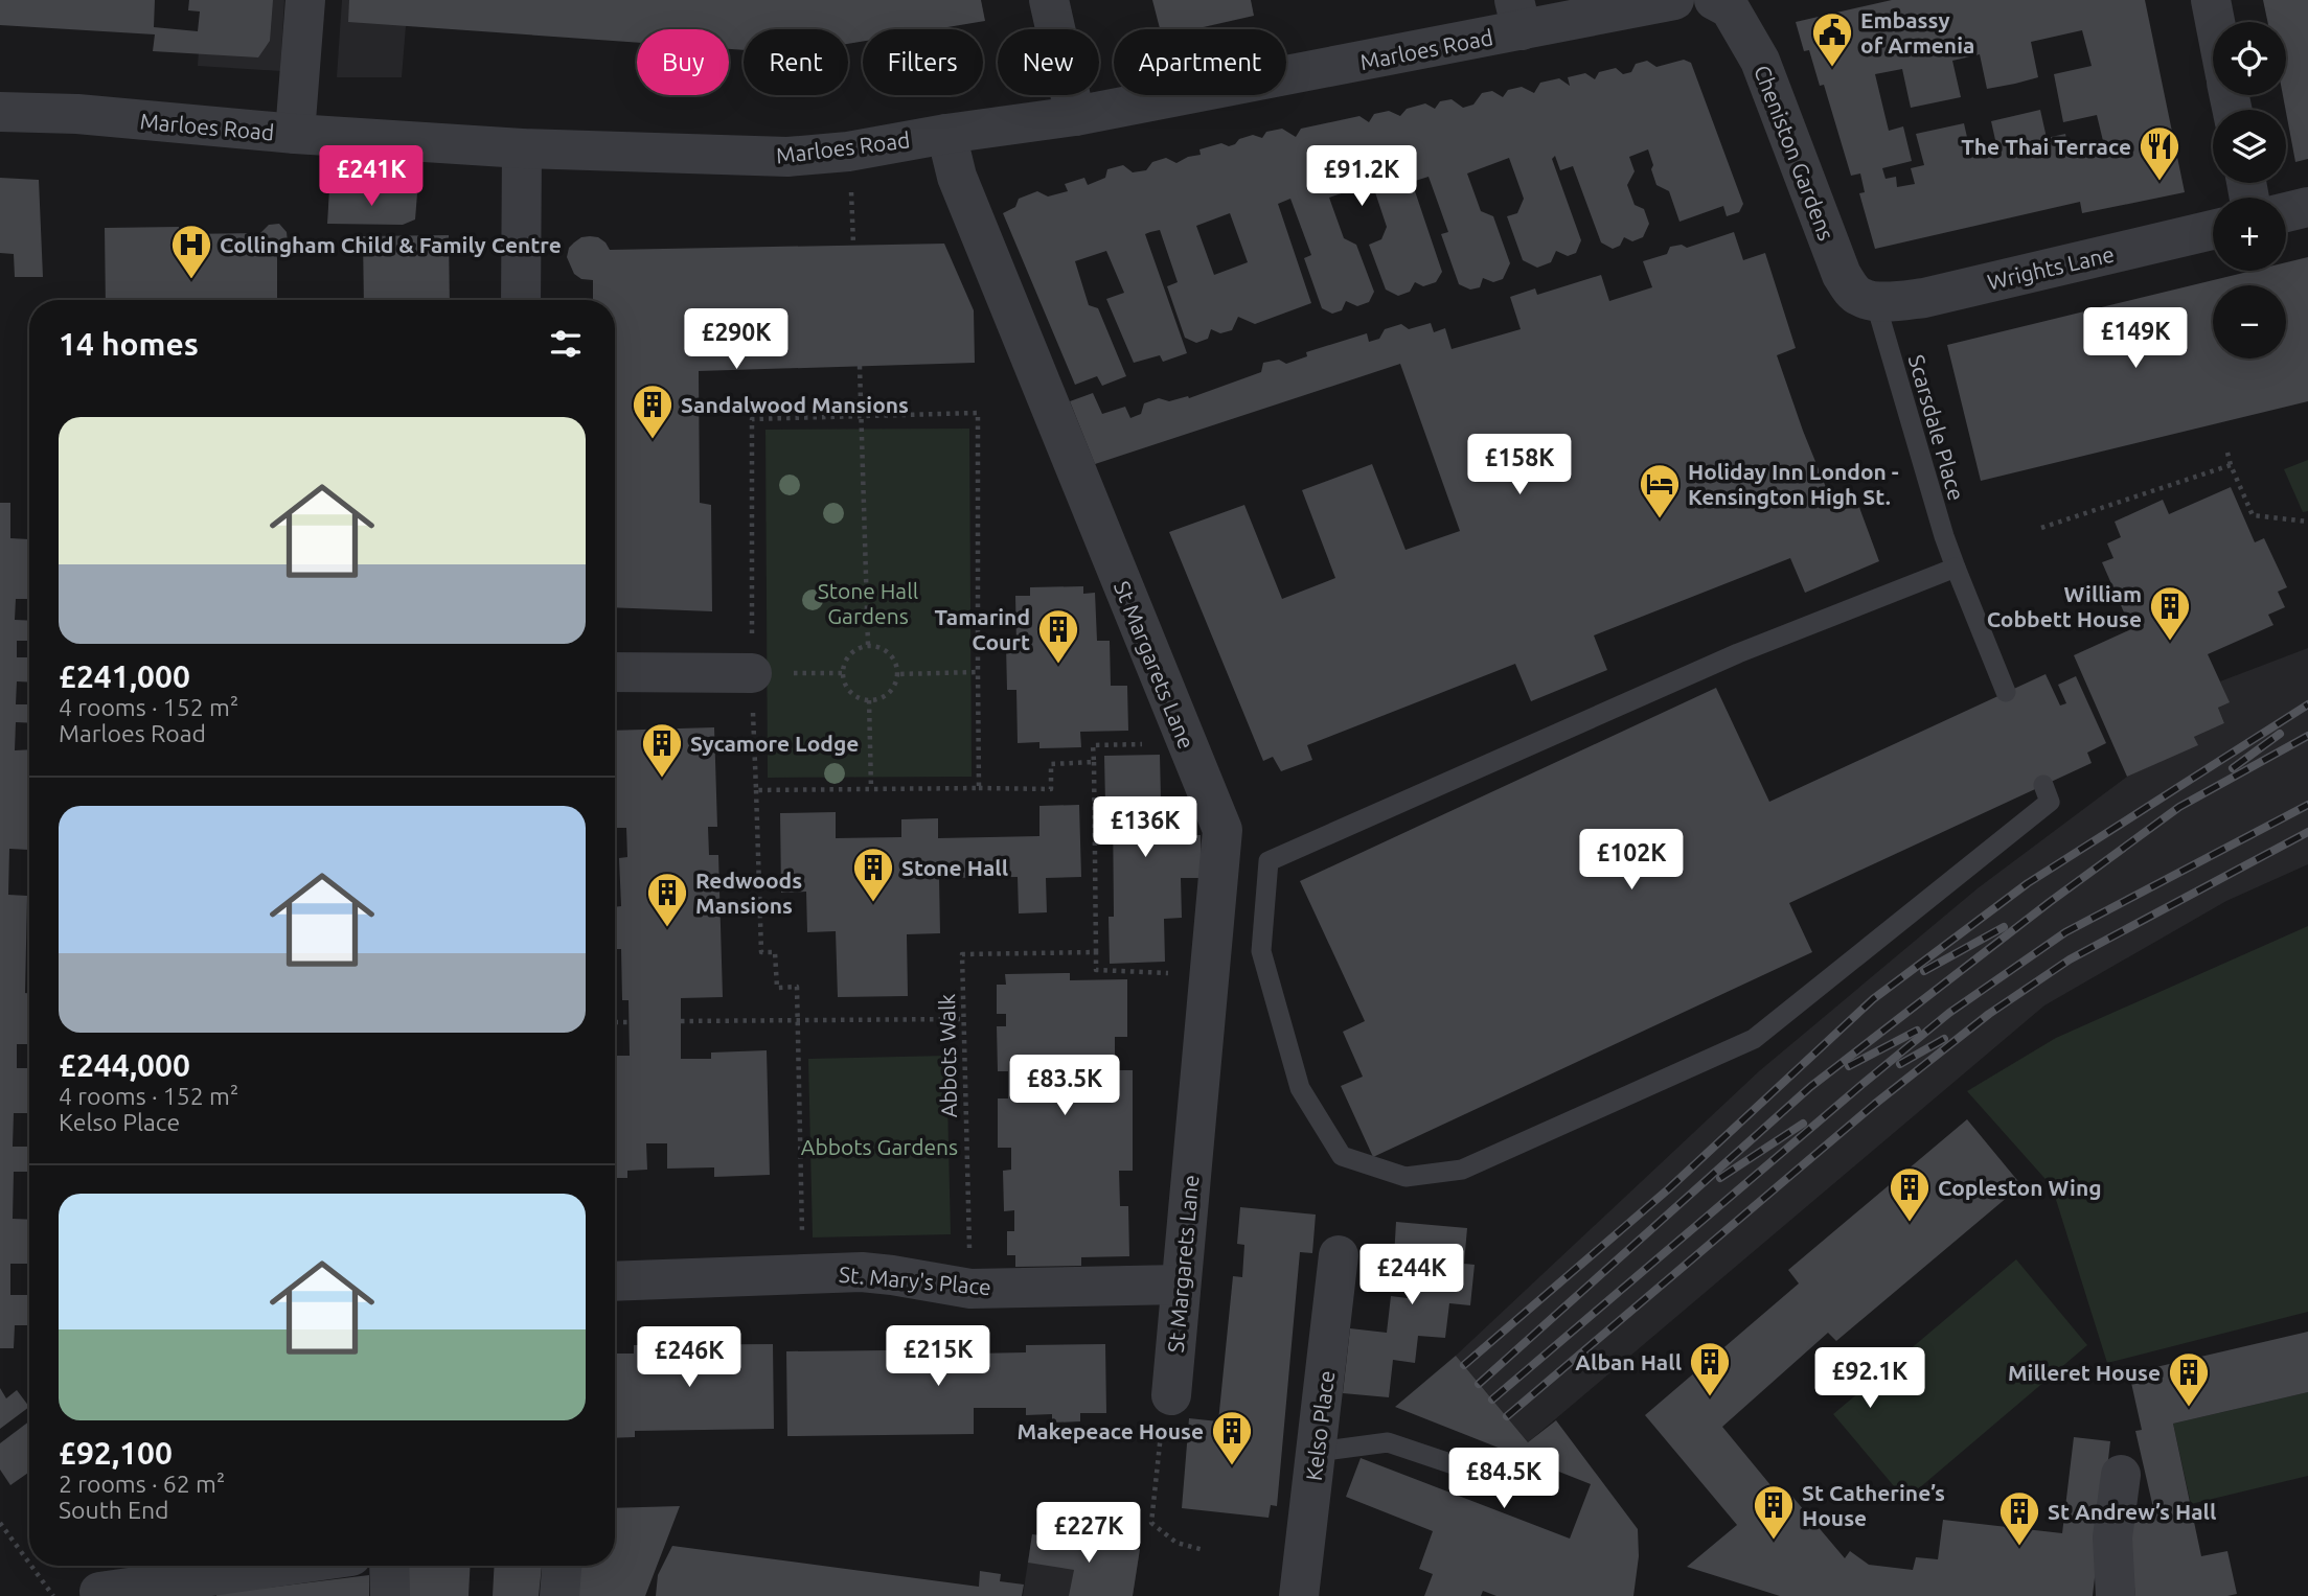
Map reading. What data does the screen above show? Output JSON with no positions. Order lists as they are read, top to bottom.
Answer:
{
  "streets": {
    "street": [
      "Marloes Road",
      "Cheniston Gardens",
      "Wrights Lane",
      "St Margarets Lane",
      "St. Mary's Place",
      "Kelso Place"
    ],
    "lane": ["Scarsdale Place"],
    "path": ["Abbots Walk"]
  },
  "crossings": [
    ["Marloes Road", "St Margarets Lane"],
    ["Cheniston Gardens", "Wrights Lane"],
    ["Cheniston Gardens", "Scarsdale Place"],
    ["Wrights Lane", "Scarsdale Place"],
    ["St Margarets Lane", "St. Mary's Place"],
    ["Abbots Walk", "St. Mary's Place"]
  ],
  "parks": ["Stone Hall Gardens", "Abbots Gardens"],
  "places": {
    "public building": ["Embassy of Armenia"],
    "restaurant": ["The Thai Terrace"],
    "hospital": ["Collingham Child & Family Centre"],
    "building": [
      "Sandalwood Mansions",
      "William Cobbett House",
      "Tamarind Court",
      "Sycamore Lodge",
      "Stone Hall",
      "Redwoods Mansions",
      "Copleston Wing",
      "Alban Hall",
      "Milleret House",
      "Makepeace House",
      "St Catherine’s House",
      "St Andrew’s Hall"
    ],
    "hotel": ["Holiday Inn London - Kensington High St."]
  },
  "page": {
    "map_buttons": ["+", "−"],
    "chip": [
      "Buy",
      "Rent",
      "Filters",
      "New",
      "Apartment"
    ],
    "price": [
      "£241K",
      "£91.2K",
      "£149K",
      "£290K",
      "£158K",
      "£136K",
      "£102K",
      "£83.5K",
      "£244K",
      "£215K",
      "£246K",
      "£92.1K",
      "£84.5K",
      "£227K"
    ],
    "heading": "14 homes",
    "list": [
      {
        "name": "£241,000",
        "note": "4 rooms · 152 m² · Marloes Road"
      },
      {
        "name": "£244,000",
        "note": "4 rooms · 152 m² · Kelso Place"
      },
      {
        "name": "£92,100",
        "note": "2 rooms · 62 m² · South End"
      }
    ]
  }
}
